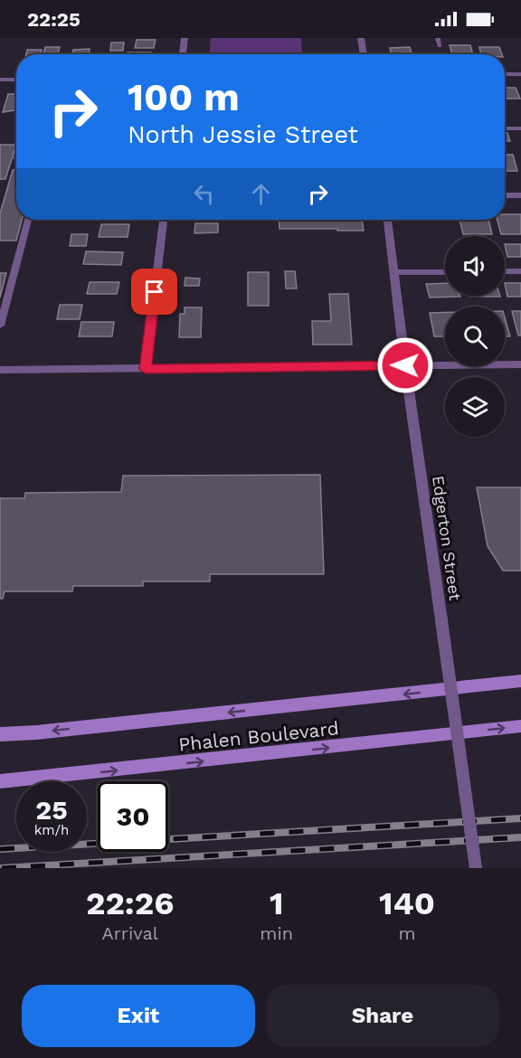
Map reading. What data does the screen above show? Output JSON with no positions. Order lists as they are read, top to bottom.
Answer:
{
  "streets": {
    "main road": ["Phalen Boulevard"],
    "street": ["Edgerton Street"]
  },
  "page": {
    "status": "22:25",
    "turn": ["100 m", "North Jessie Street"],
    "speed": "25 km/h",
    "limit": "30",
    "eta": [
      "22:26",
      "Arrival",
      "1",
      "min",
      "140",
      "m"
    ],
    "buttons": ["Exit", "Share"]
  }
}
